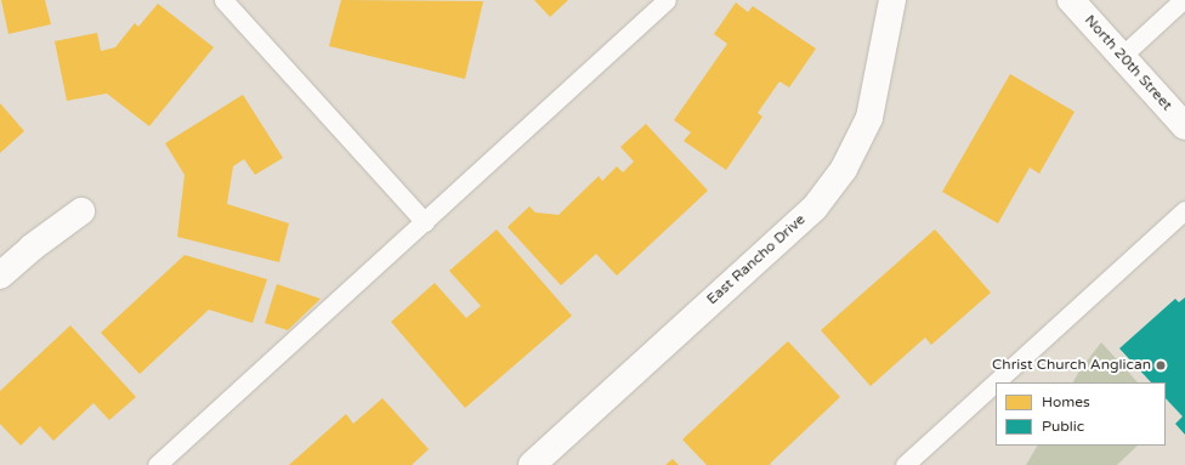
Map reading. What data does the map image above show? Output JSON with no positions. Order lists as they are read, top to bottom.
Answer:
{
  "streets": {
    "street": ["North 20th Street", "East Rancho Drive"]
  },
  "places": ["Christ Church Anglican"],
  "legend": ["Homes", "Public"]
}
